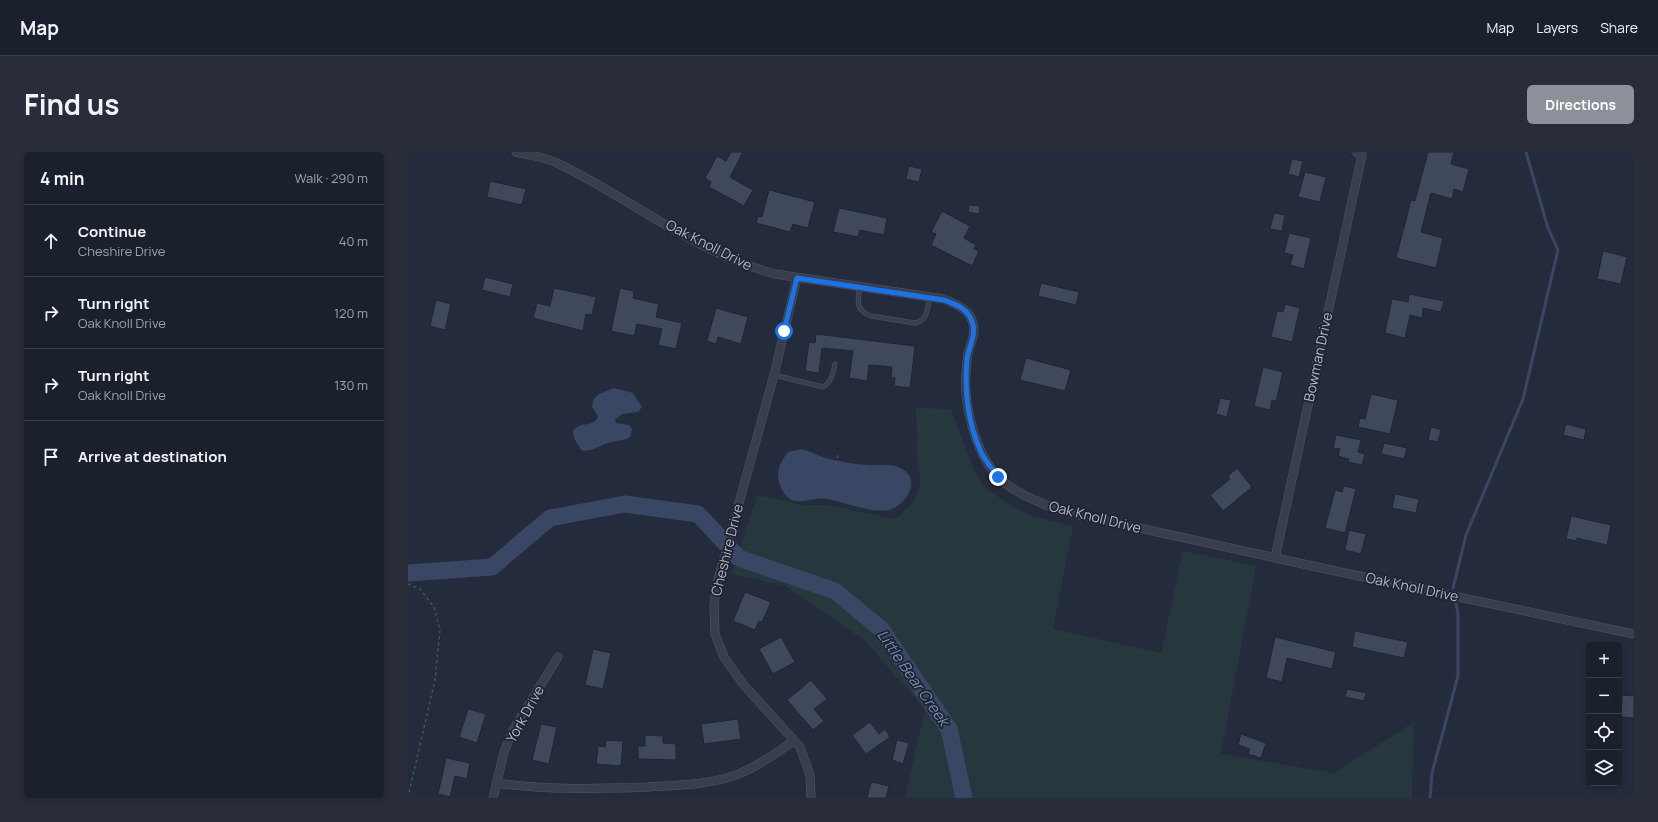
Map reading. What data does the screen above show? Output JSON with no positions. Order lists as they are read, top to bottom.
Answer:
{
  "streets": {
    "street": [
      "Oak Knoll Drive",
      "Bowman Drive",
      "Cheshire Drive",
      "York Drive"
    ]
  },
  "crossings": [
    ["Oak Knoll Drive", "Bowman Drive"],
    ["Oak Knoll Drive", "Cheshire Drive"]
  ],
  "water": ["Little Bear Creek"],
  "page": {
    "header": "Map",
    "nav": ["Map", "Layers", "Share"],
    "title": "Find us",
    "buttons": "Directions",
    "heading": ["4 min", "Walk · 290 m"],
    "list": [
      ["Continue", "Cheshire Drive", "40 m"],
      ["Turn right", "Oak Knoll Drive", "120 m"],
      ["Turn right", "Oak Knoll Drive", "130 m"],
      "Arrive at destination"
    ],
    "map_buttons": ["+", "−"]
  }
}
